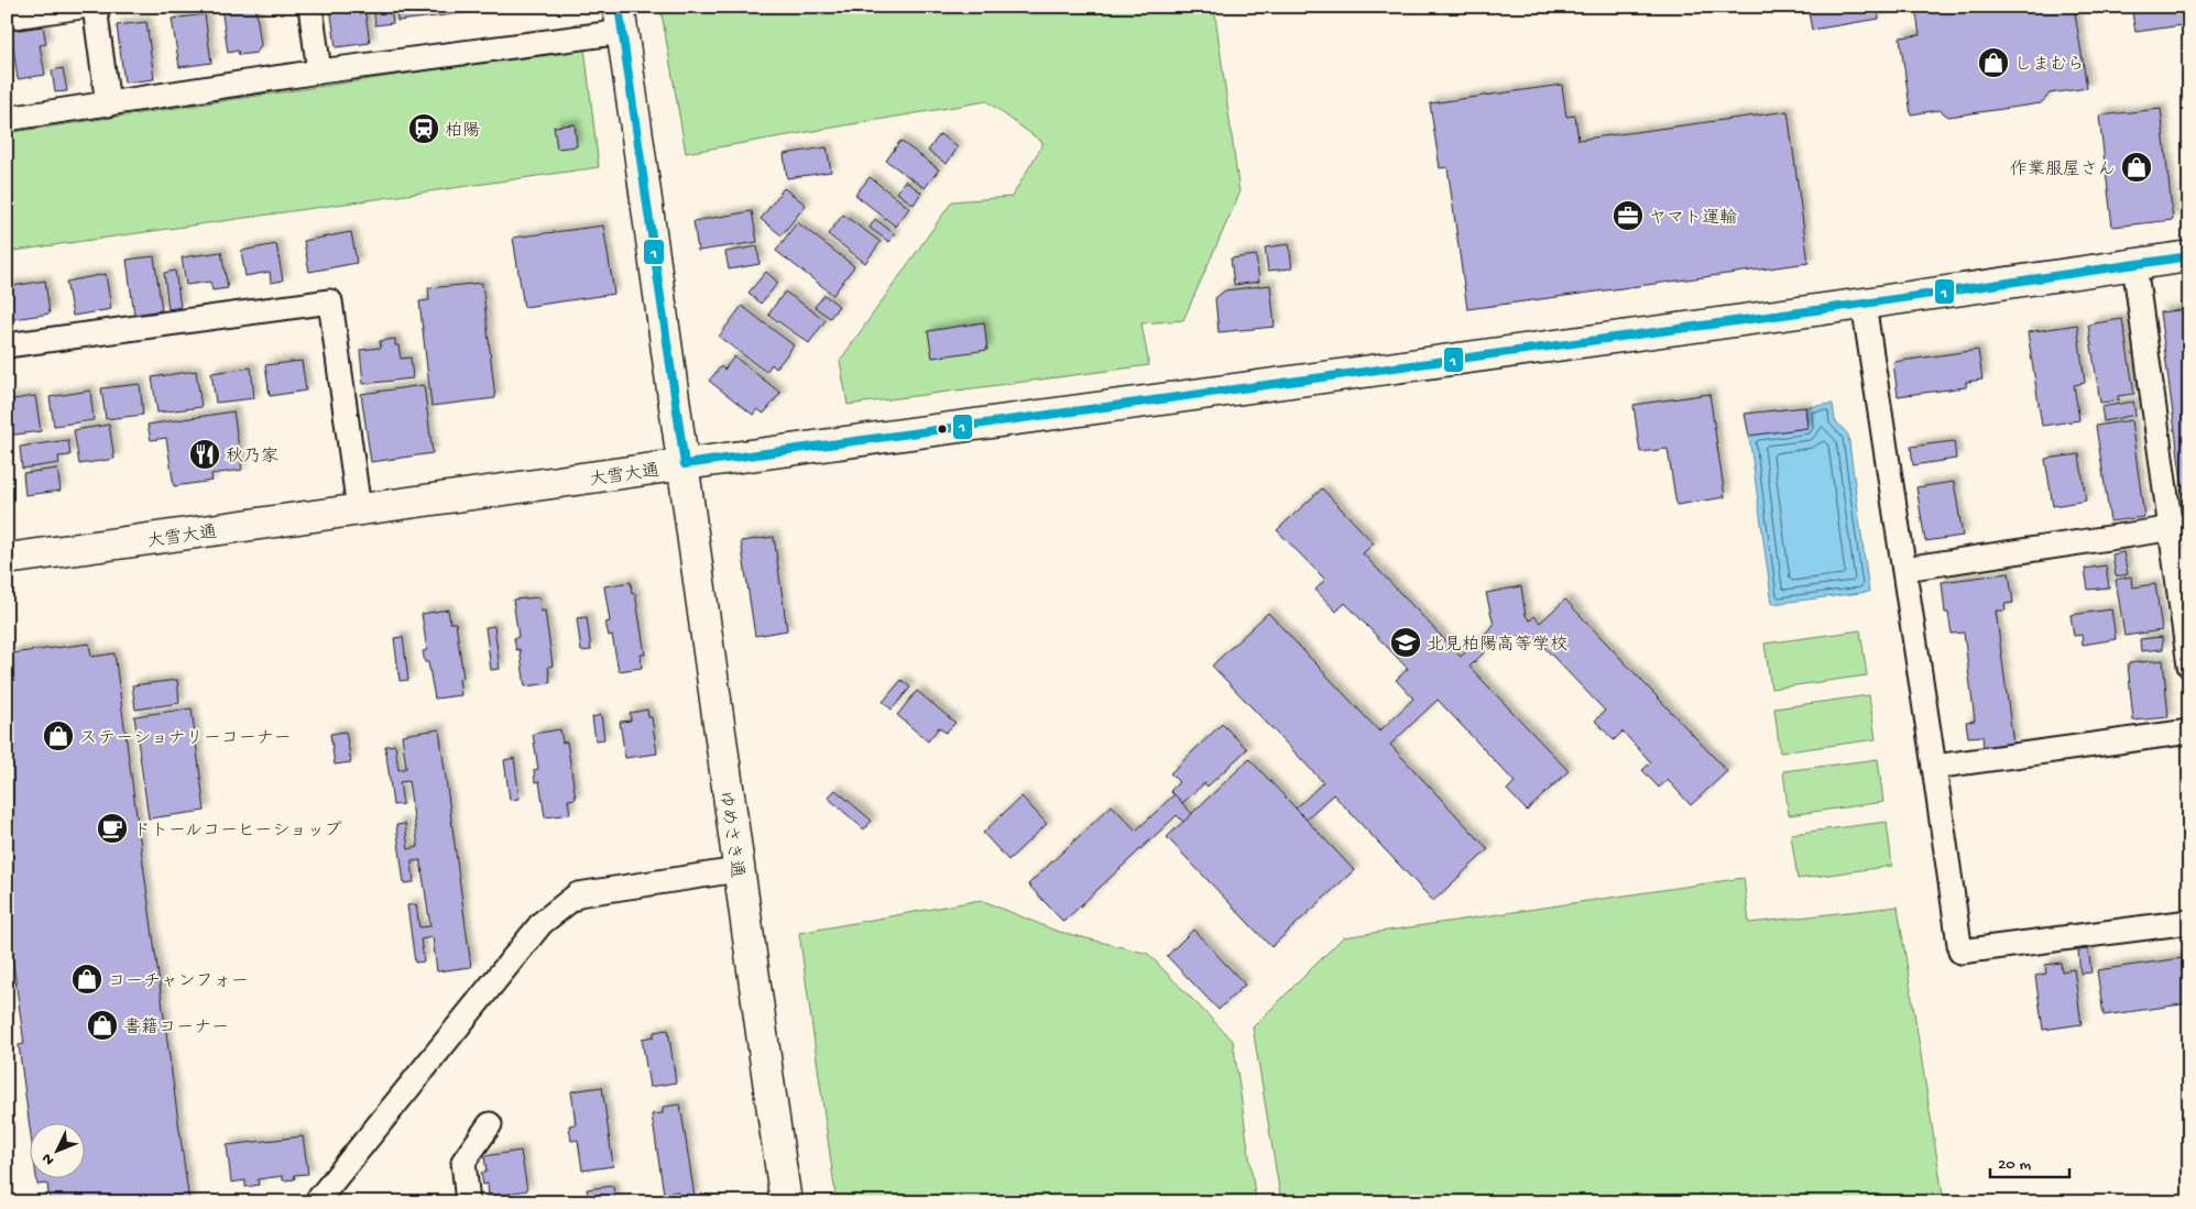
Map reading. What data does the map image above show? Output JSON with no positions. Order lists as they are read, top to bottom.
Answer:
{
  "streets": {
    "main road": ["大雪大通", "ゆめさき通"]
  },
  "crossings": [
    ["大雪大通", "ゆめさき通"]
  ],
  "places": {
    "shop": [
      "しまむら",
      "作業服屋さん",
      "ステーショナリーコーナー",
      "コーチャンフォー",
      "書籍コーナー"
    ],
    "station": ["柏陽"],
    "office": ["ヤマト運輸"],
    "restaurant": ["秋乃家"],
    "school or university": ["北見柏陽高等学校"],
    "cafe": ["ドトールコーヒーショップ"]
  },
  "lines": ["transit line 1"],
  "scale_bar": "20 m",
  "north": "bottom left"
}
